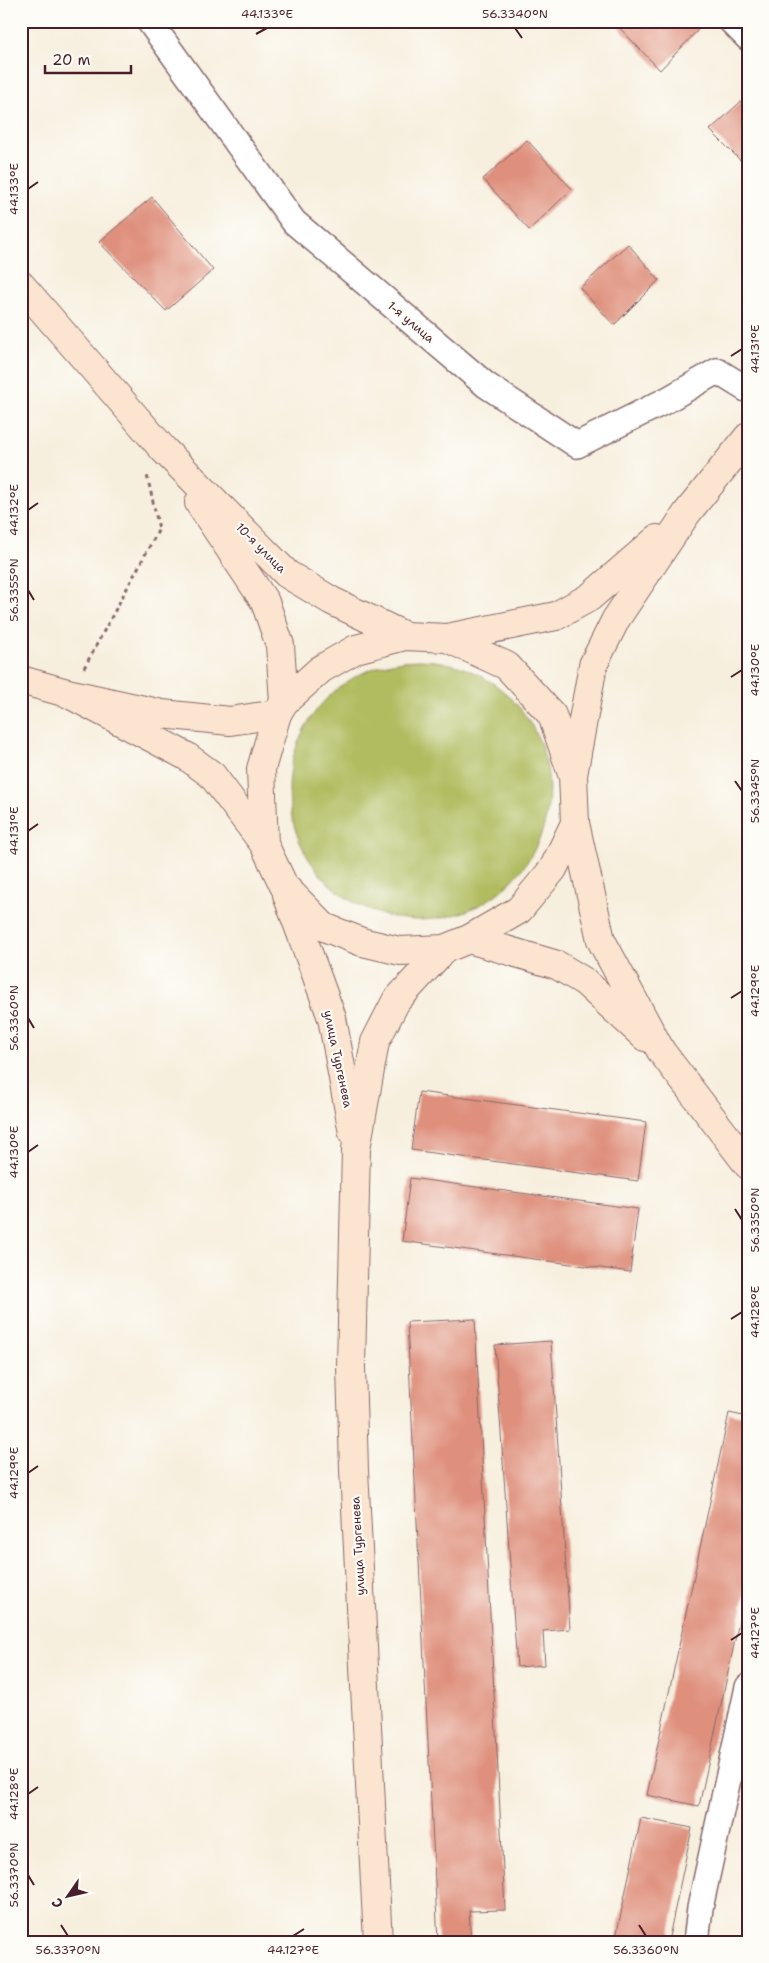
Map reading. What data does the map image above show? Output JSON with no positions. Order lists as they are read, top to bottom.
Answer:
{
  "streets": {
    "street": ["1-я улица", "10-я улица", "улица Тургенева"]
  },
  "scale_bar": "20 m",
  "north": "bottom left",
  "coordinates": [
    "44.133°E",
    "56.3340°N",
    "44.131°E",
    "44.132°E",
    "56.3355°N",
    "44.130°E",
    "56.3345°N",
    "44.129°E",
    "56.3360°N",
    "56.3350°N",
    "44.128°E",
    "44.127°E",
    "56.3370°N"
  ]
}
